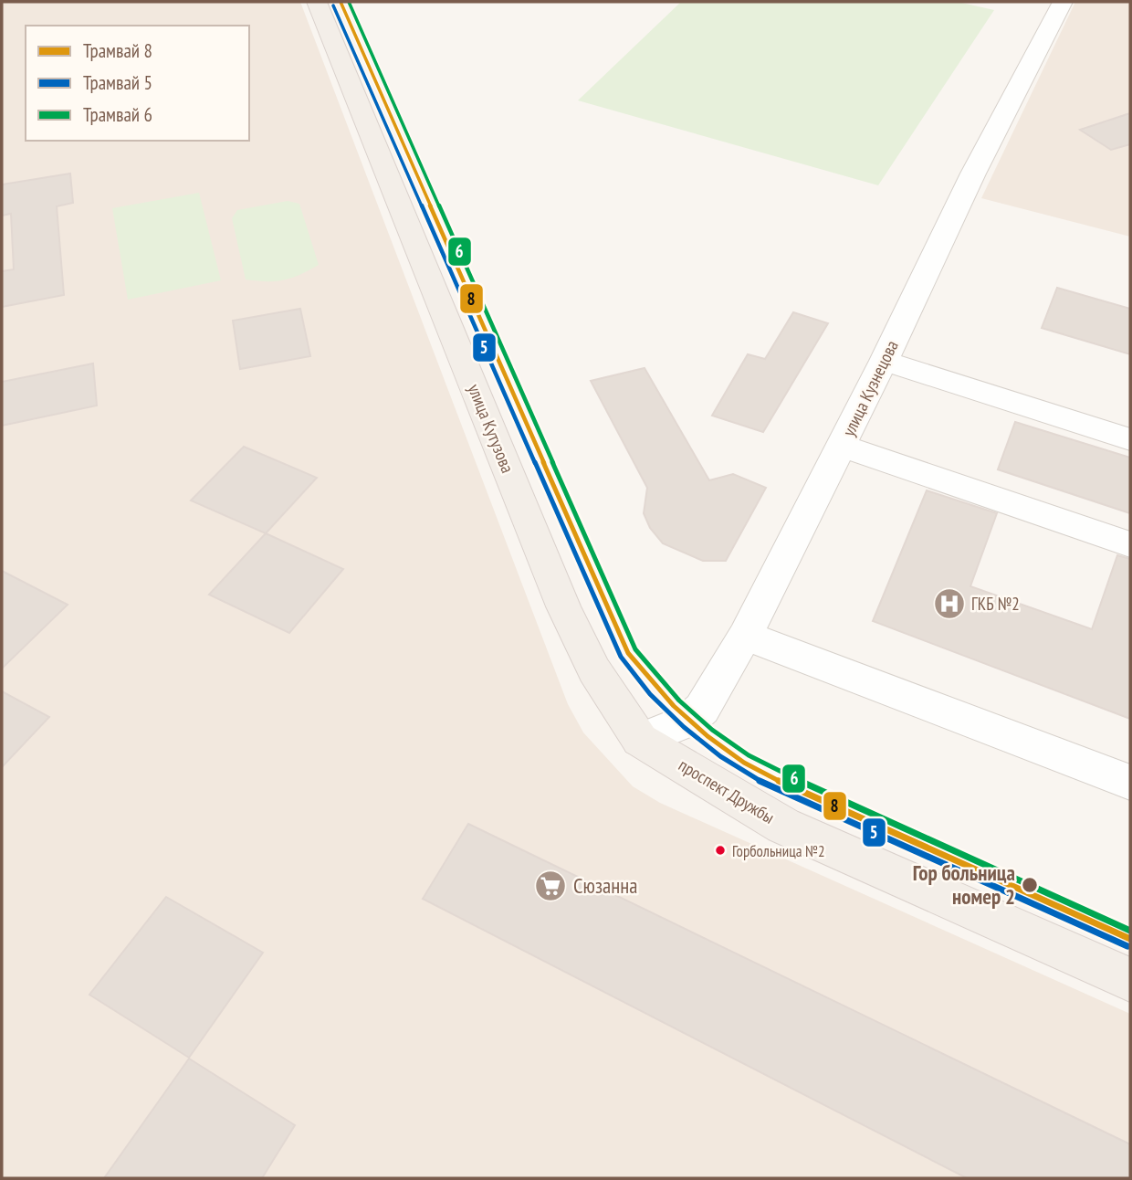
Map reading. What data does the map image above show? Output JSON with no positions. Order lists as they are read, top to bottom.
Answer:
{
  "streets": {
    "main road": ["улица Кутузова", "проспект Дружбы"],
    "street": ["улица Кузнецова"]
  },
  "crossings": [
    ["улица Кузнецова", "улица Кутузова"],
    ["улица Кузнецова", "проспект Дружбы"],
    ["улица Кутузова", "проспект Дружбы"]
  ],
  "places": {
    "hospital": ["ГКБ №2"],
    "other": ["Горбольница №2", "Гор больница номер 2"],
    "supermarket": ["Сюзанна"]
  },
  "lines": ["tram line 8", "tram line 6", "tram line 5"],
  "legend": ["Трамвай 8", "Трамвай 5", "Трамвай 6"]
}
